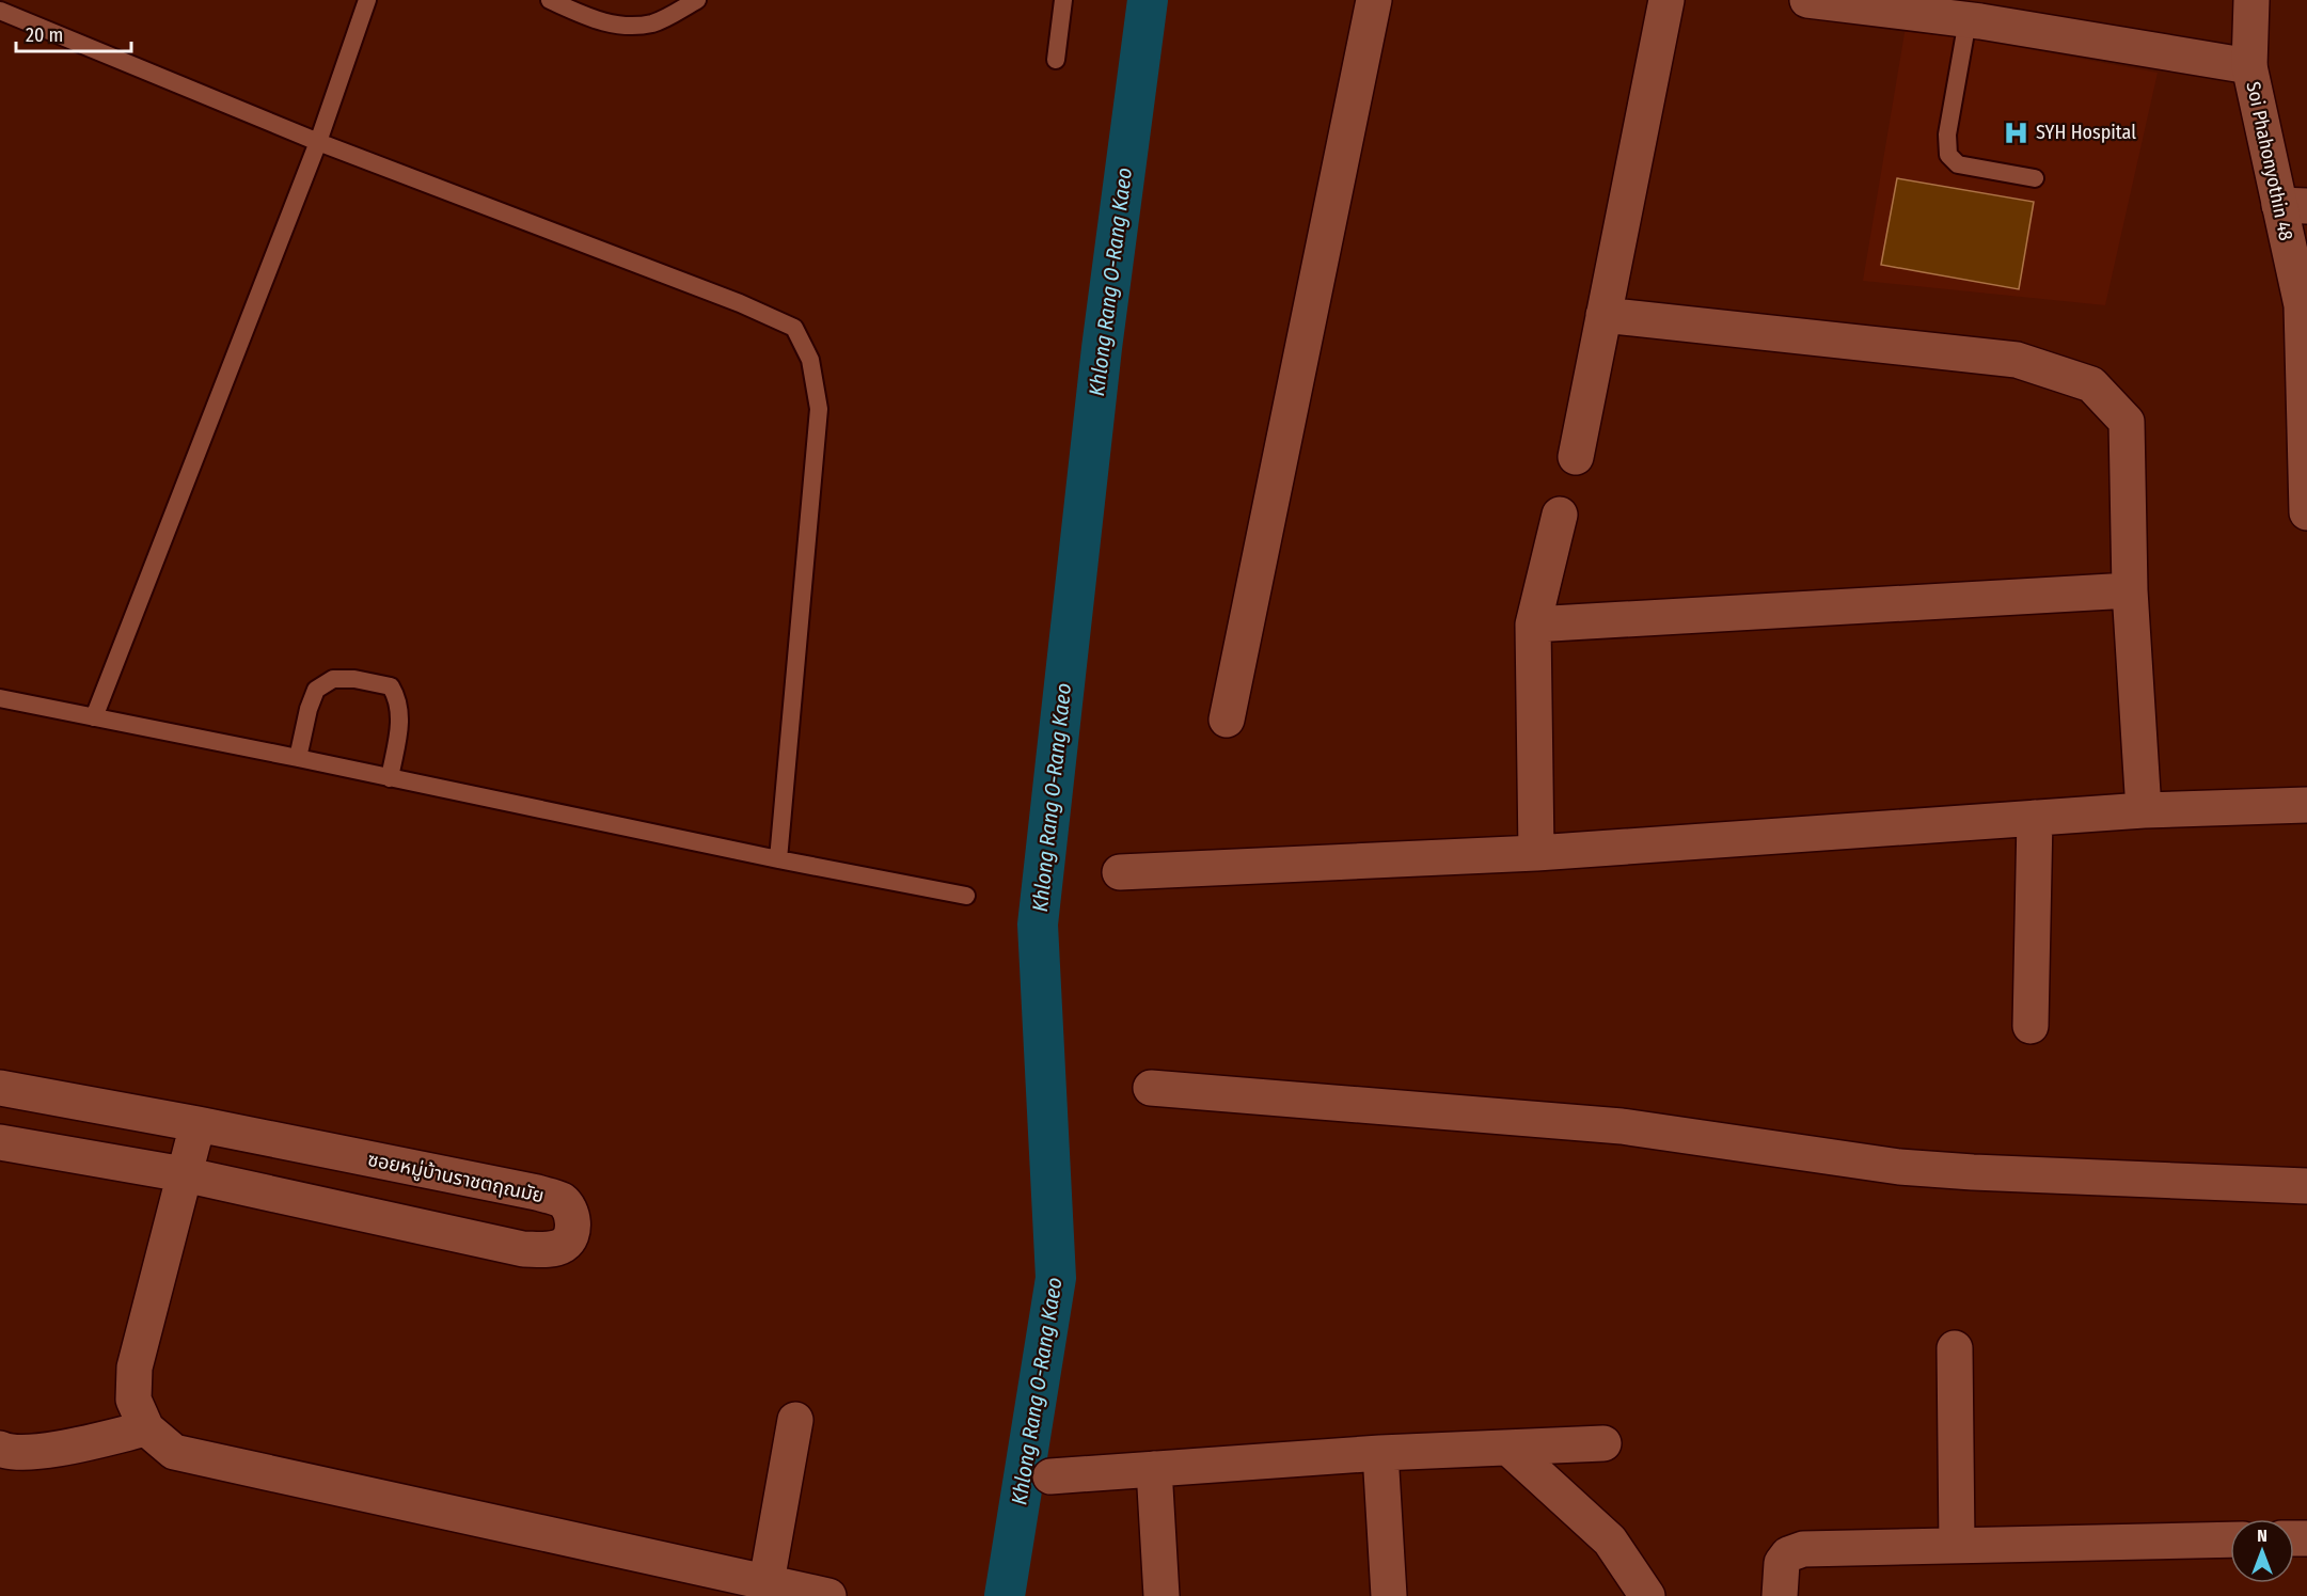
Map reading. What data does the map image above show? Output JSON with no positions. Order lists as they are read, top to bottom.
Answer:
{
  "streets": {
    "street": ["Soi Phahonyothin 48", "ซอยหมู่บ้านราชตฤณมัย"]
  },
  "water": ["Khlong Rang O-Rang Kaeo"],
  "places": {
    "hospital": ["SYH Hospital"]
  },
  "scale_bar": "20 m",
  "north": "top"
}
